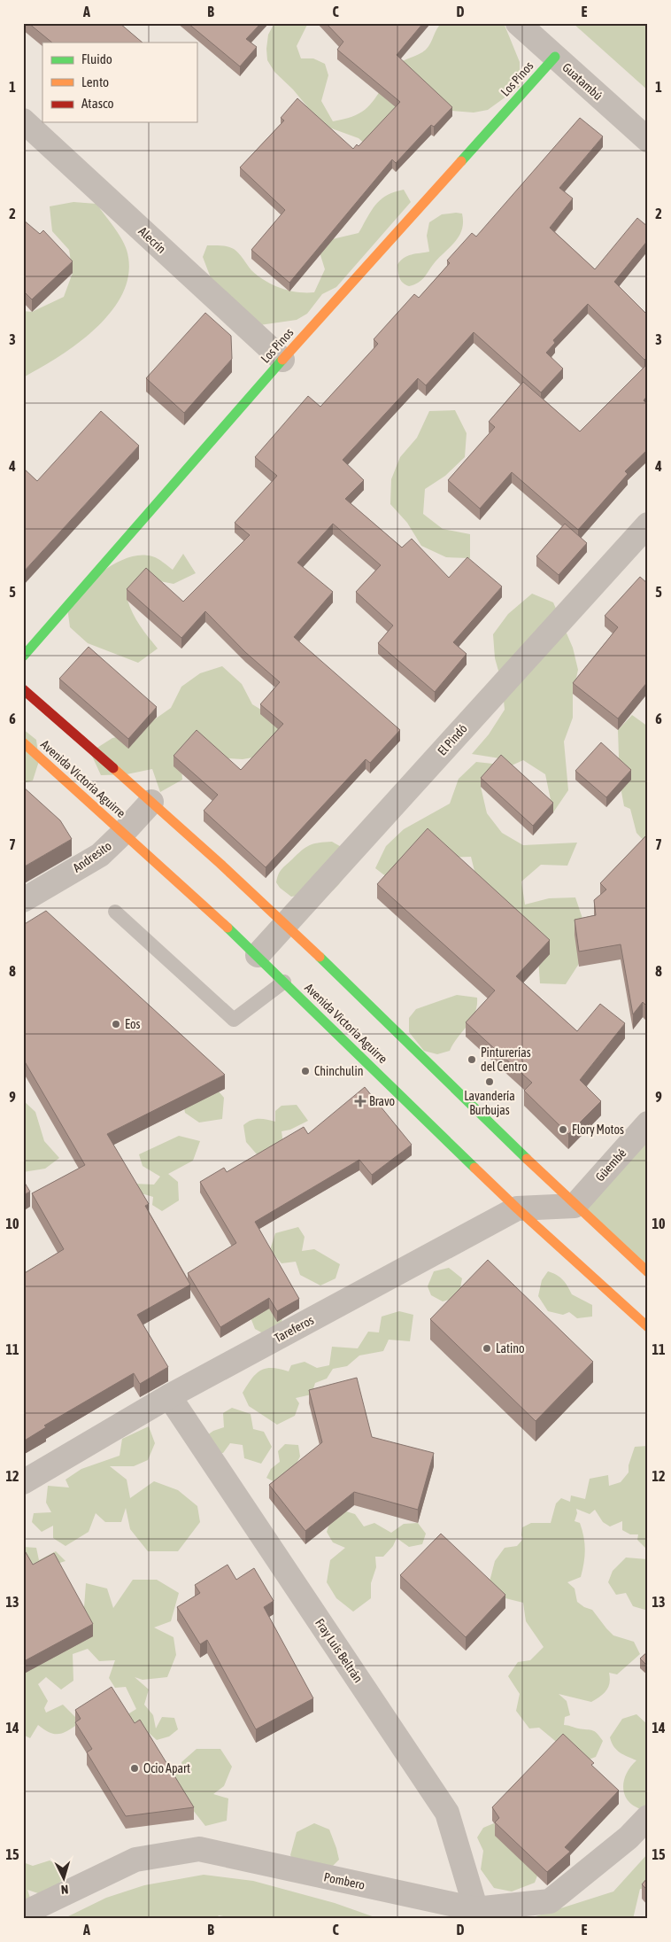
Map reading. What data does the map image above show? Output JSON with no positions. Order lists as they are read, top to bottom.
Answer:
{
  "streets": {
    "main road": ["Los Pinos", "Avenida Victoria Aguirre"],
    "street": [
      "Guatambú",
      "Alecrín",
      "El Pindó",
      "Andresito",
      "Güembé",
      "Tareferos",
      "Fray Luis Beltrán",
      "Pombero"
    ]
  },
  "crossings": [
    ["Los Pinos", "Guatambú"],
    ["Los Pinos", "Alecrín"],
    ["El Pindó", "Avenida Victoria Aguirre"],
    ["Avenida Victoria Aguirre", "Andresito"],
    ["Avenida Victoria Aguirre", "Tareferos"],
    ["Güembé", "Tareferos"],
    ["Tareferos", "Fray Luis Beltrán"],
    ["Fray Luis Beltrán", "Pombero"]
  ],
  "places": {
    "other": [
      "Eos",
      "Pinturerías del Centro",
      "Chinchulin",
      "Lavandería Burbujas",
      "Flory Motos",
      "Latino",
      "Ocio Apart"
    ],
    "health": ["Bravo"]
  },
  "legend": ["Fluido", "Lento", "Atasco"],
  "north": "bottom",
  "grid": {
    "columns": [
      "A",
      "B",
      "C",
      "D",
      "E"
    ],
    "rows": [
      "1",
      "2",
      "3",
      "4",
      "5",
      "6",
      "7",
      "8",
      "9",
      "10",
      "11",
      "12",
      "13",
      "14",
      "15"
    ]
  }
}
